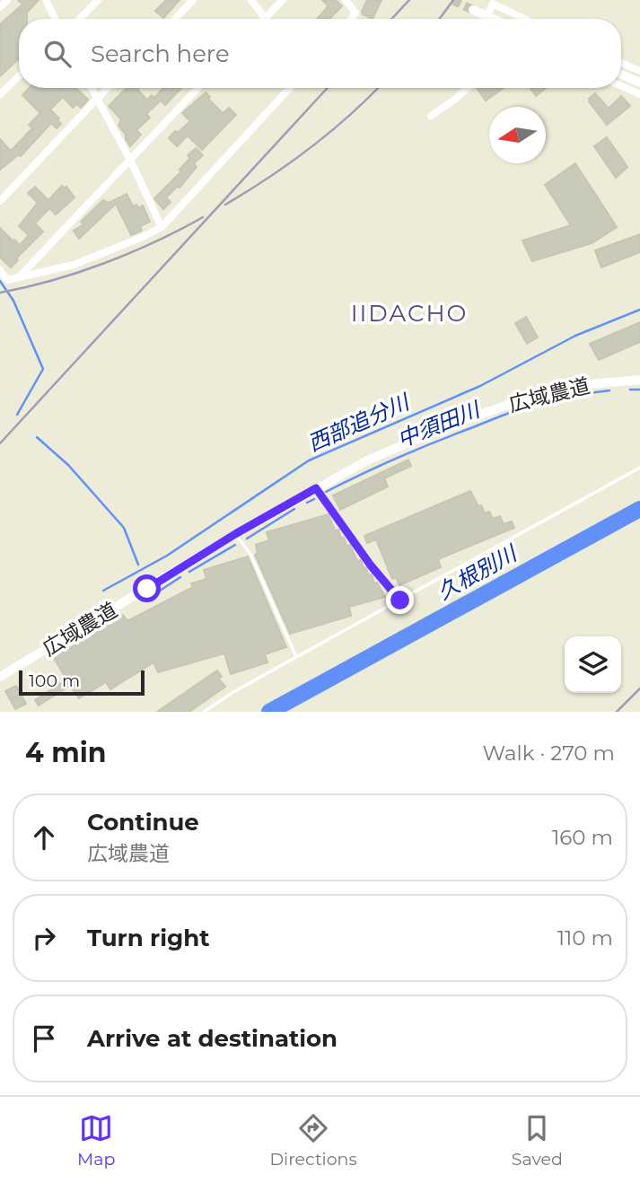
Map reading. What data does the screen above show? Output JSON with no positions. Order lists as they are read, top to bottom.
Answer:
{
  "streets": {
    "street": ["広域農道"]
  },
  "districts": ["IIDACHO"],
  "water": ["西部追分川", "中須田川", "久根別川"],
  "scale_bar": "100 m",
  "north": "left",
  "page": {
    "search": "Search here",
    "scale": "100 m",
    "heading": ["4 min", "Walk · 270 m"],
    "list": [
      ["Continue", "広域農道", "160 m"],
      ["Turn right", "110 m"],
      "Arrive at destination"
    ],
    "nav": ["Map", "Directions", "Saved"]
  }
}
